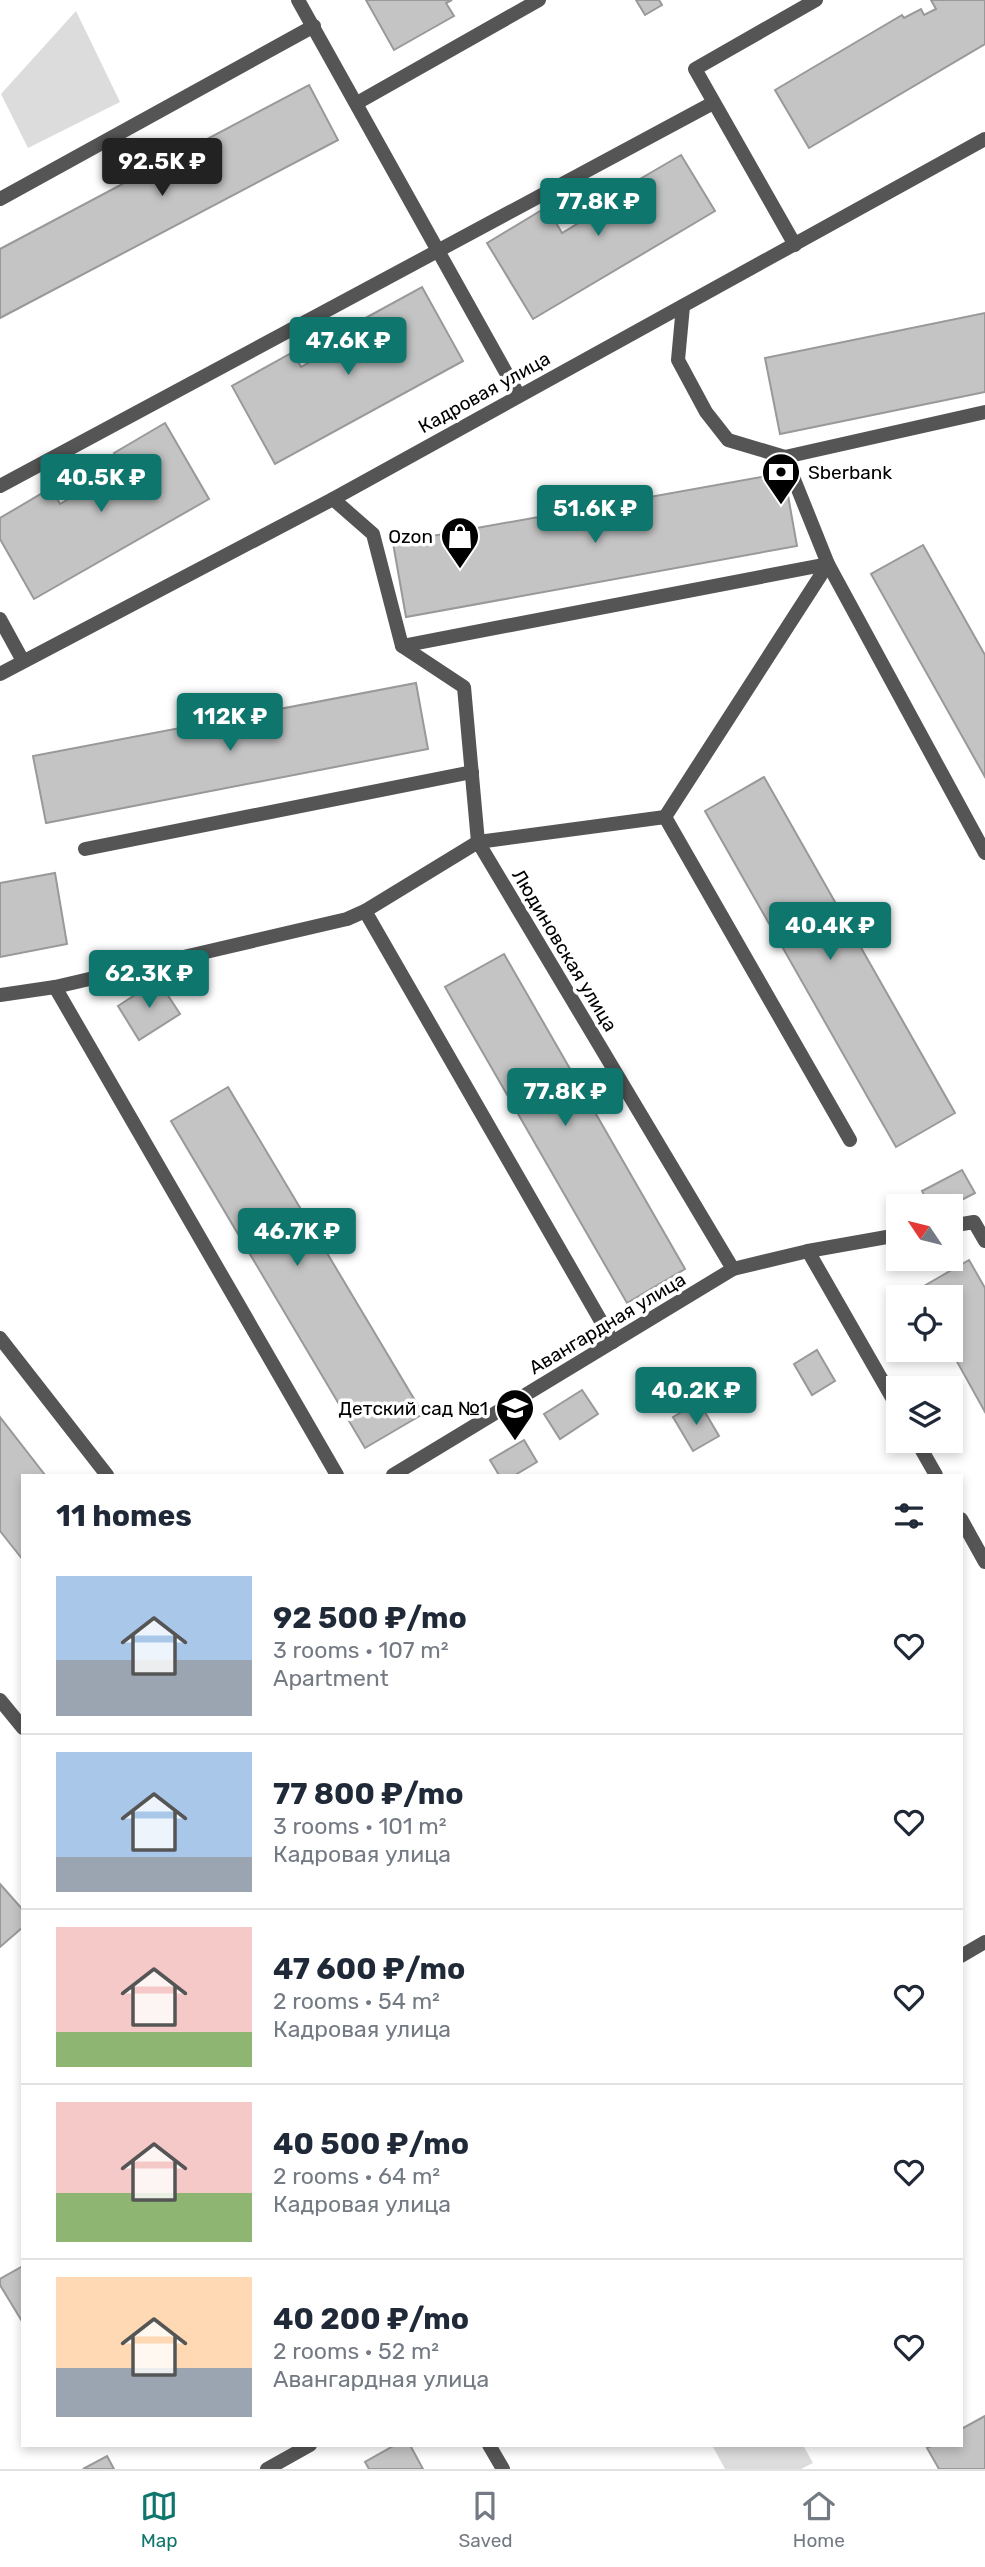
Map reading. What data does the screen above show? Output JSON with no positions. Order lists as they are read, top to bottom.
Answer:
{
  "streets": {
    "street": ["Кадровая улица", "Людиновская улица", "Авангардная улица"]
  },
  "crossings": [
    ["Людиновская улица", "Авангардная улица"]
  ],
  "places": {
    "bank": ["Sberbank"],
    "shop": ["Ozon"],
    "school or university": ["Детский сад №1"]
  },
  "north": "top left",
  "page": {
    "price": [
      "92.5K ₽",
      "77.8K ₽",
      "47.6K ₽",
      "40.5K ₽",
      "51.6K ₽",
      "112K ₽",
      "40.4K ₽",
      "62.3K ₽",
      "77.8K ₽",
      "46.7K ₽",
      "40.2K ₽"
    ],
    "heading": "11 homes",
    "list": [
      {
        "name": "92 500 ₽/mo",
        "note": "3 rooms · 107 m² · Apartment"
      },
      {
        "name": "77 800 ₽/mo",
        "note": "3 rooms · 101 m² · Кадровая улица"
      },
      {
        "name": "47 600 ₽/mo",
        "note": "2 rooms · 54 m² · Кадровая улица"
      },
      {
        "name": "40 500 ₽/mo",
        "note": "2 rooms · 64 m² · Кадровая улица"
      },
      {
        "name": "40 200 ₽/mo",
        "note": "2 rooms · 52 m² · Авангардная улица"
      }
    ],
    "tabs": ["Map", "Saved", "Home"]
  }
}
